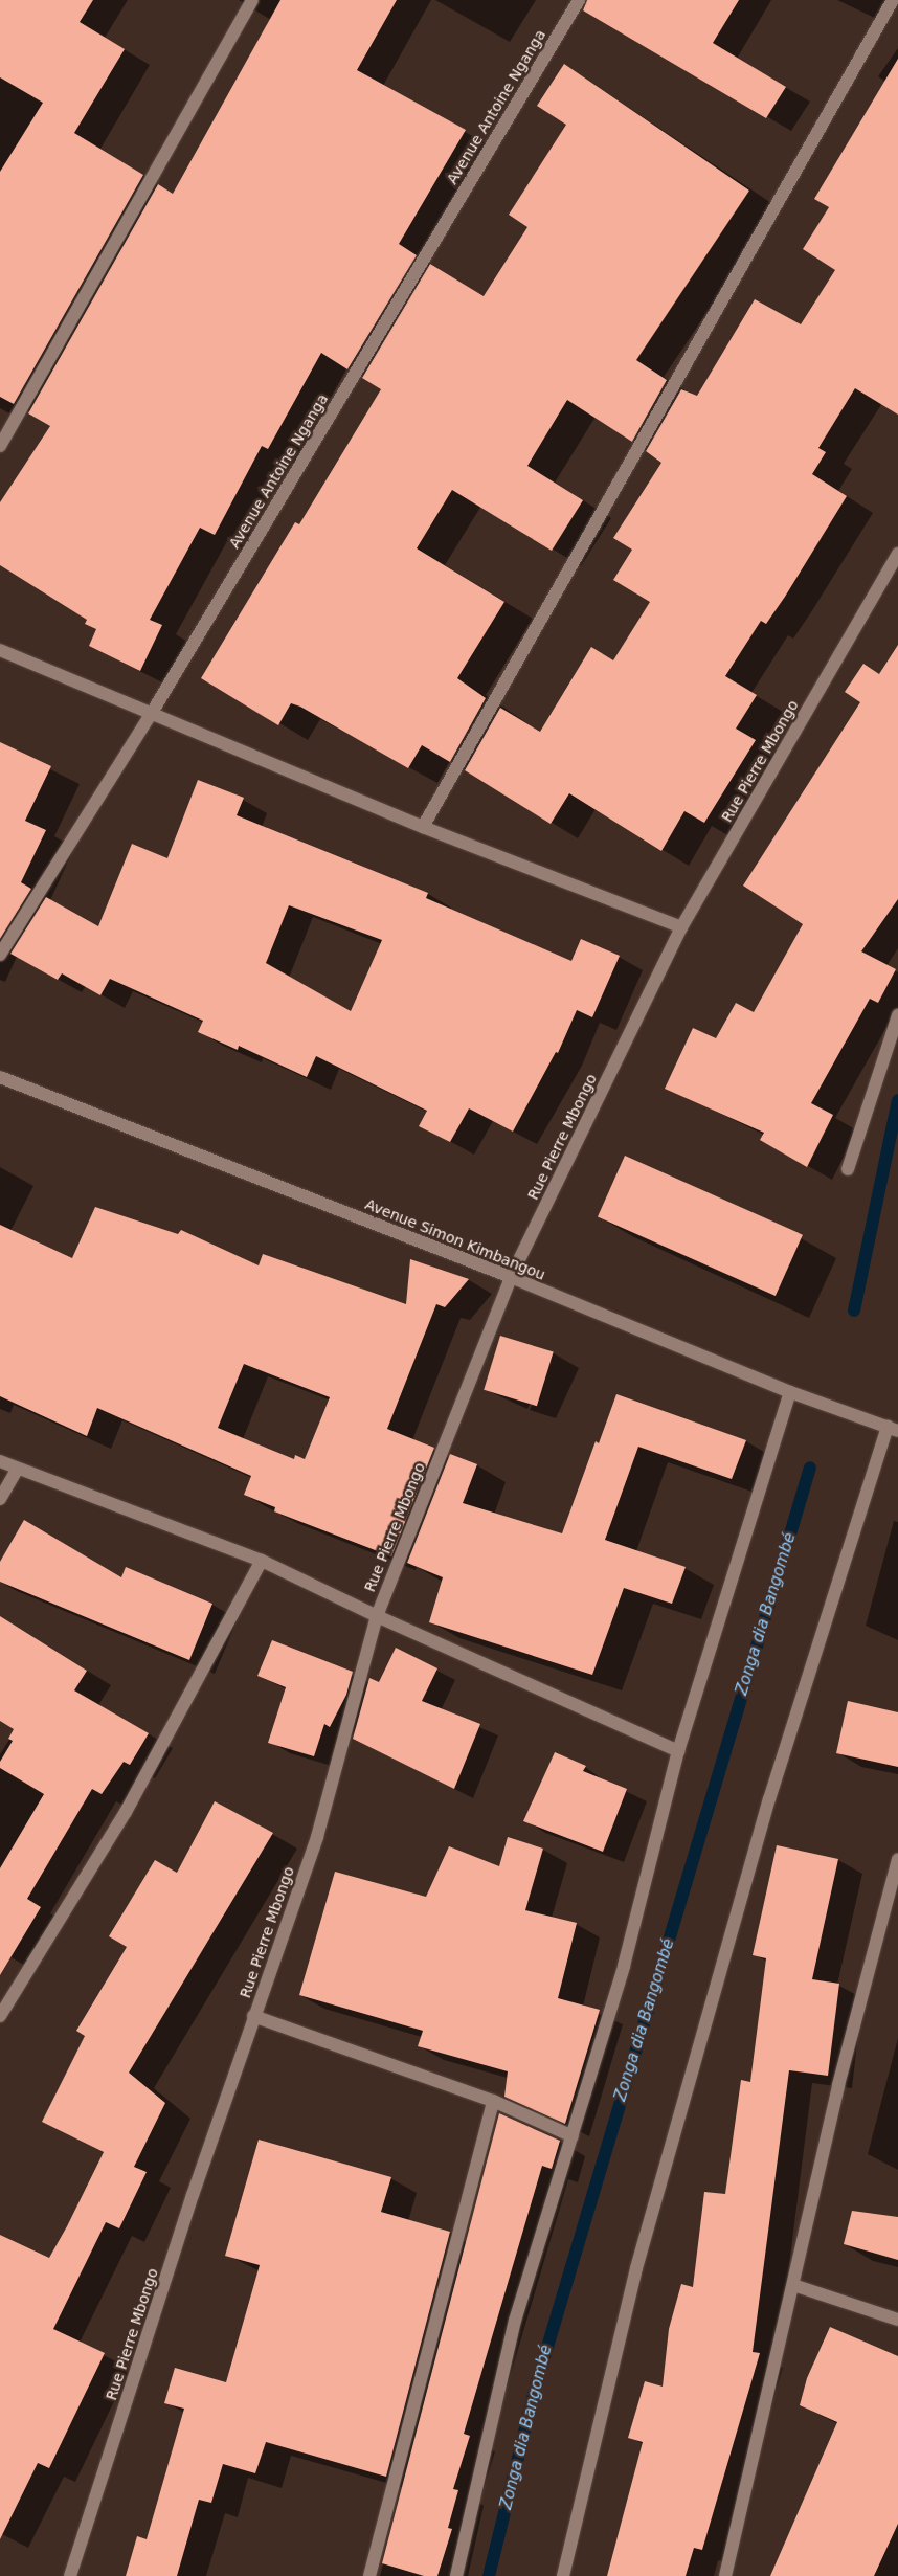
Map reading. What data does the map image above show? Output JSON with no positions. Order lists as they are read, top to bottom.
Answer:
{
  "streets": {
    "street": ["Avenue Antoine Nganga", "Rue Pierre Mbongo", "Avenue Simon Kimbangou"]
  },
  "crossings": [
    ["Rue Pierre Mbongo", "Avenue Simon Kimbangou"]
  ],
  "water": ["Zonga dia Bangombé"]
}
